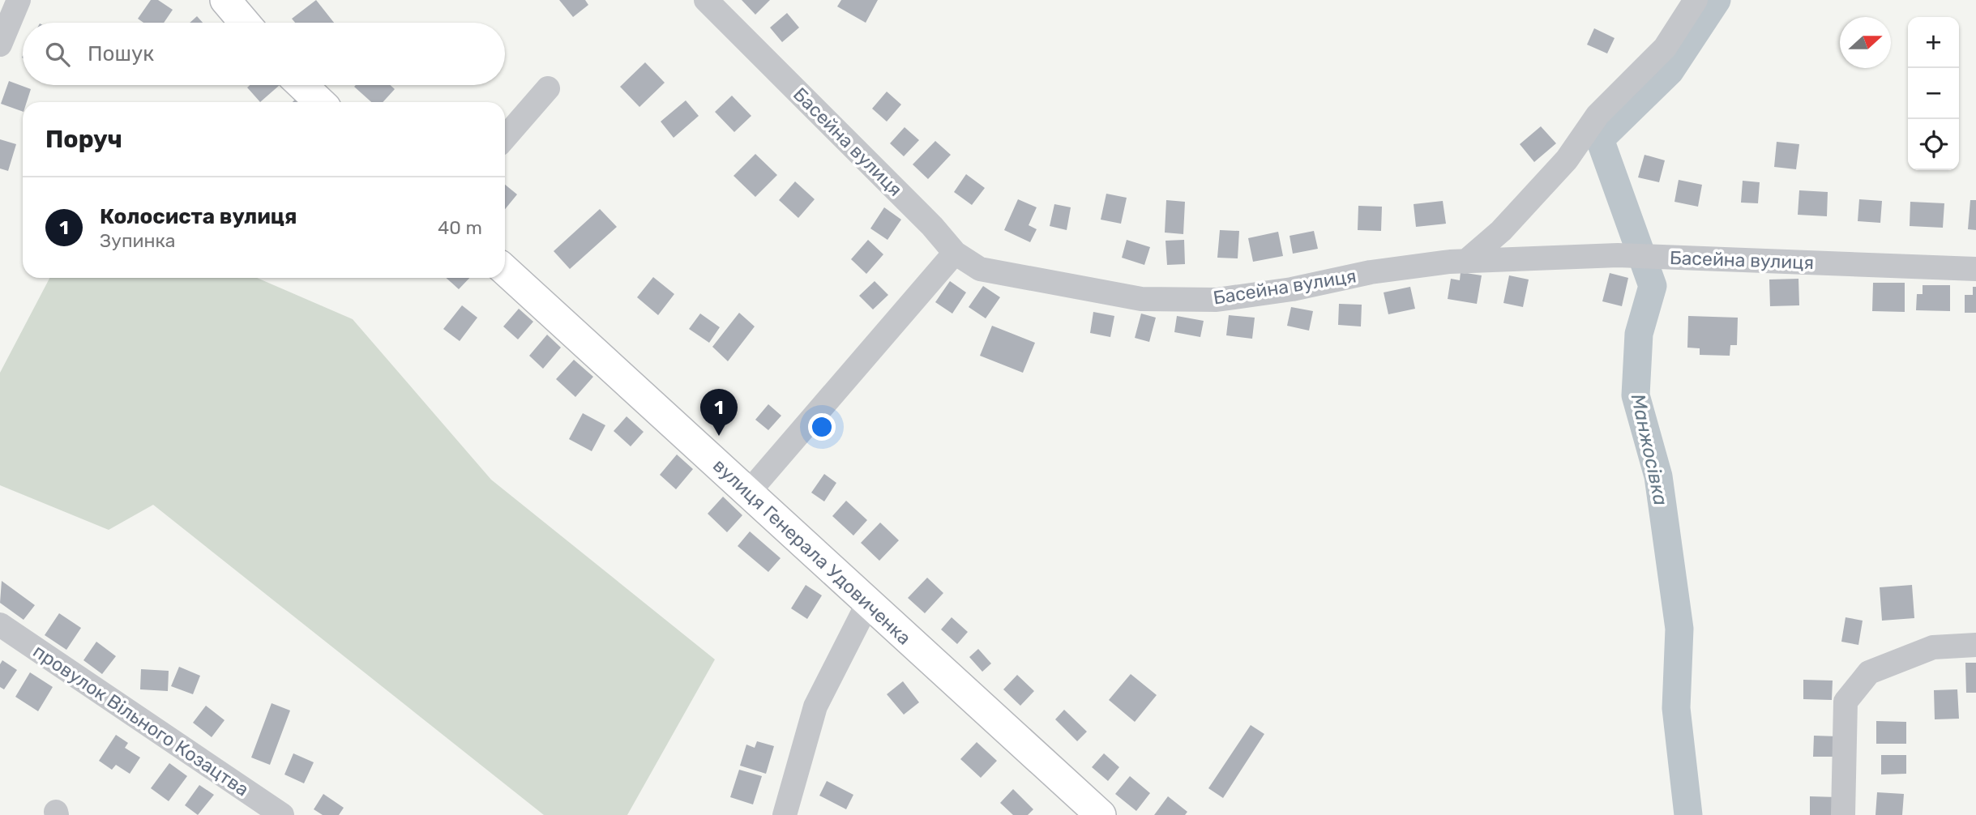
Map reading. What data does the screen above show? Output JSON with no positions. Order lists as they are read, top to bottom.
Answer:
{
  "streets": {
    "main road": ["вулиця Генерала Удовиченка"],
    "street": ["Басейна вулиця", "провулок Вільного Козацтва"]
  },
  "water": ["Манжосівка"],
  "north": "right",
  "page": {
    "map_buttons": ["+", "−"],
    "search": "Пошук",
    "heading": "Поруч",
    "list": [
      {
        "mark": "1",
        "name": "Колосиста вулиця",
        "note": "Зупинка",
        "value": "40 m"
      }
    ],
    "pins": "1"
  }
}
